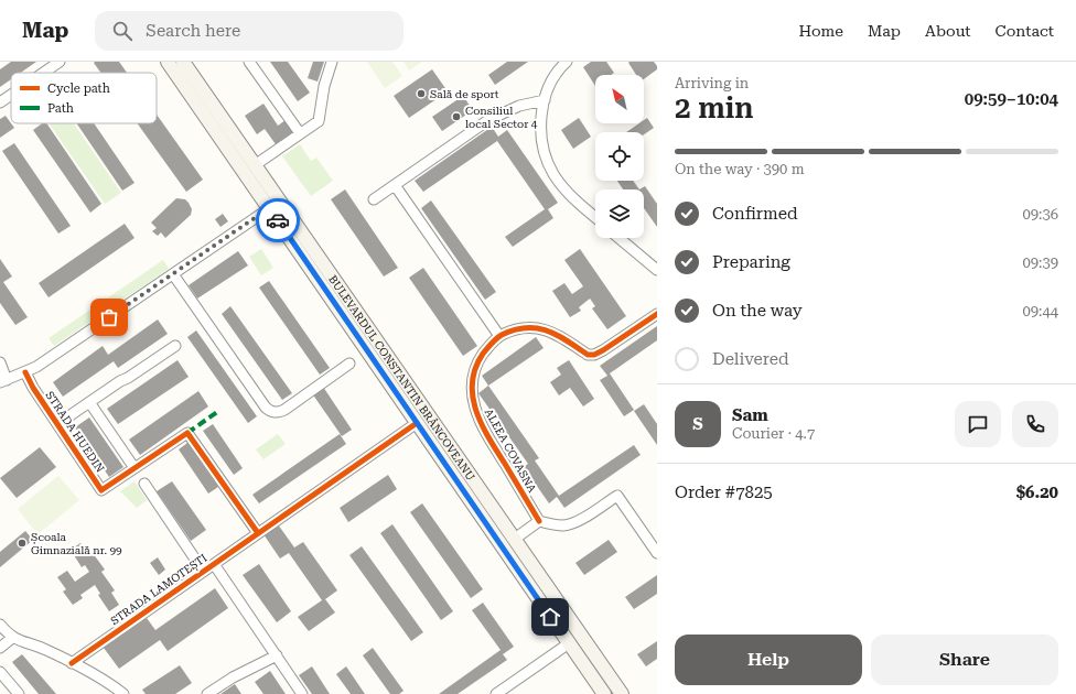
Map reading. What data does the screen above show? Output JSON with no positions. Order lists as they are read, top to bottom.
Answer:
{
  "streets": {
    "main road": ["BULEVARDUL CONSTANTIN BRÂNCOVEANU"],
    "street": ["STRADA HUEDIN", "ALEEA COVASNA", "STRADA LAMOTEȘTI"]
  },
  "crossings": [
    ["BULEVARDUL CONSTANTIN BRÂNCOVEANU", "STRADA LAMOTEȘTI"]
  ],
  "places": ["Sală de sport", "Consiliul local Sector 4", "Școala Gimnazială nr. 99"],
  "legend": ["Cycle path", "Path"],
  "north": "top left",
  "page": {
    "header": "Map",
    "search": "Search here",
    "nav": [
      "Home",
      "Map",
      "About",
      "Contact"
    ],
    "heading": ["2 min", "Arriving in", "09:59–10:04"],
    "panel": [
      "Sam",
      "Courier · 4.7",
      "Order #7825",
      "$6.20"
    ],
    "bar": "On the way · 390 m",
    "list": [
      ["Confirmed", "09:36"],
      ["Preparing", "09:39"],
      ["On the way", "09:44"],
      "Delivered"
    ],
    "round": "S",
    "buttons": ["Help", "Share"]
  }
}
